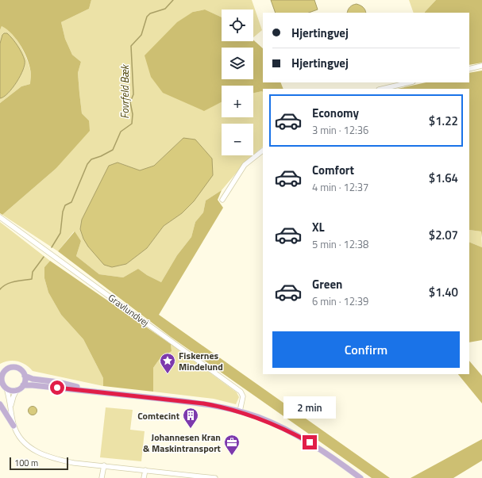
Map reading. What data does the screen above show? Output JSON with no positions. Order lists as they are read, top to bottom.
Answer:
{
  "streets": {
    "street": ["Gravlundvej"]
  },
  "water": ["Fovrfeld Bæk"],
  "places": {
    "place": ["Fiskernes Mindelund"],
    "building": ["Comtecint"],
    "office": ["Johannesen Kran & Maskintransport"]
  },
  "scale_bar": "100 m",
  "page": {
    "map_buttons": ["+", "−"],
    "banner": ["Hjertingvej", "Hjertingvej"],
    "list": [
      {
        "name": "Economy",
        "note": "3 min · 12:36",
        "value": "$1.22"
      },
      {
        "name": "Comfort",
        "note": "4 min · 12:37",
        "value": "$1.64"
      },
      {
        "name": "XL",
        "note": "5 min · 12:38",
        "value": "$2.07"
      },
      {
        "name": "Green",
        "note": "6 min · 12:39",
        "value": "$1.40"
      }
    ],
    "buttons": "Confirm",
    "bubble": "2 min",
    "scale": "100 m"
  }
}
